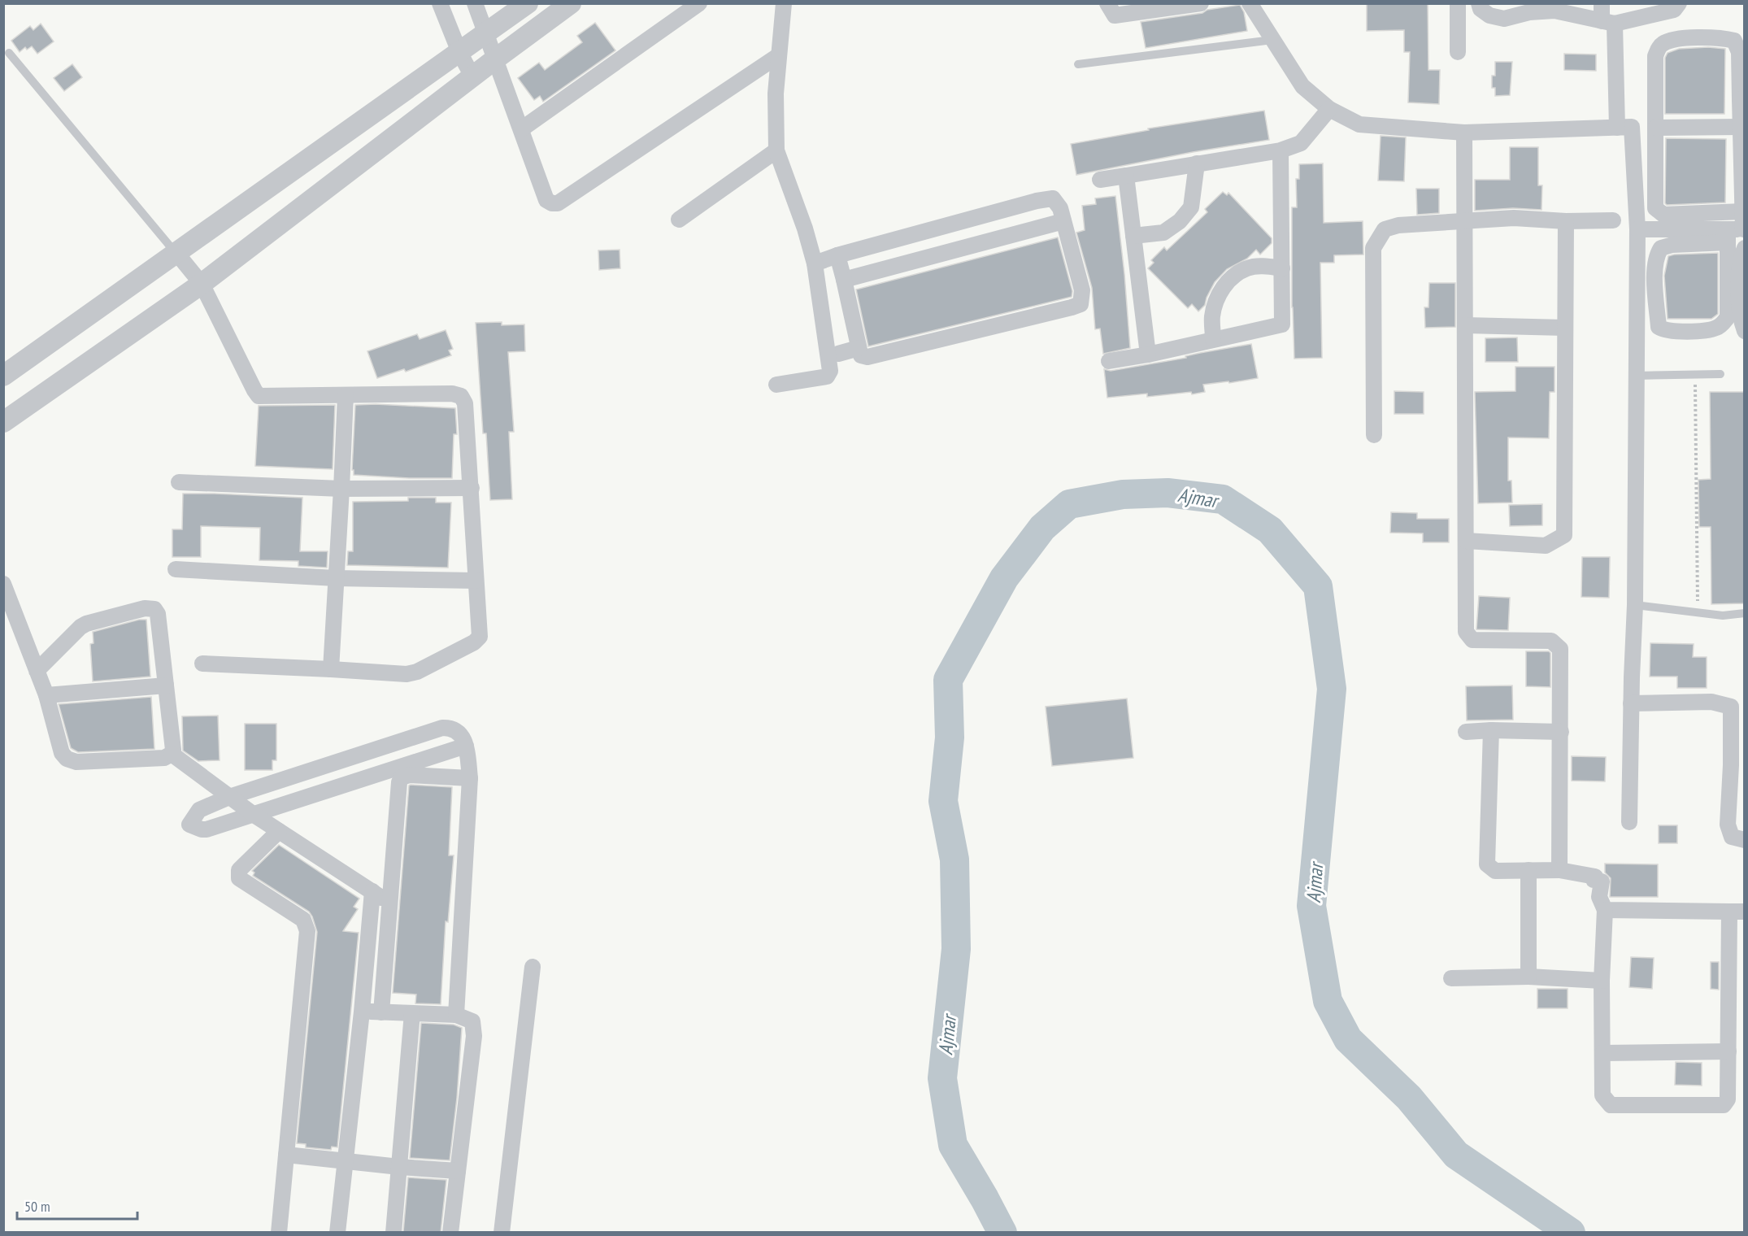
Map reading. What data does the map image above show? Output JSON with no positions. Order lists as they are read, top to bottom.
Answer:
{
  "water": ["Ajmar"],
  "scale_bar": "50 m"
}
